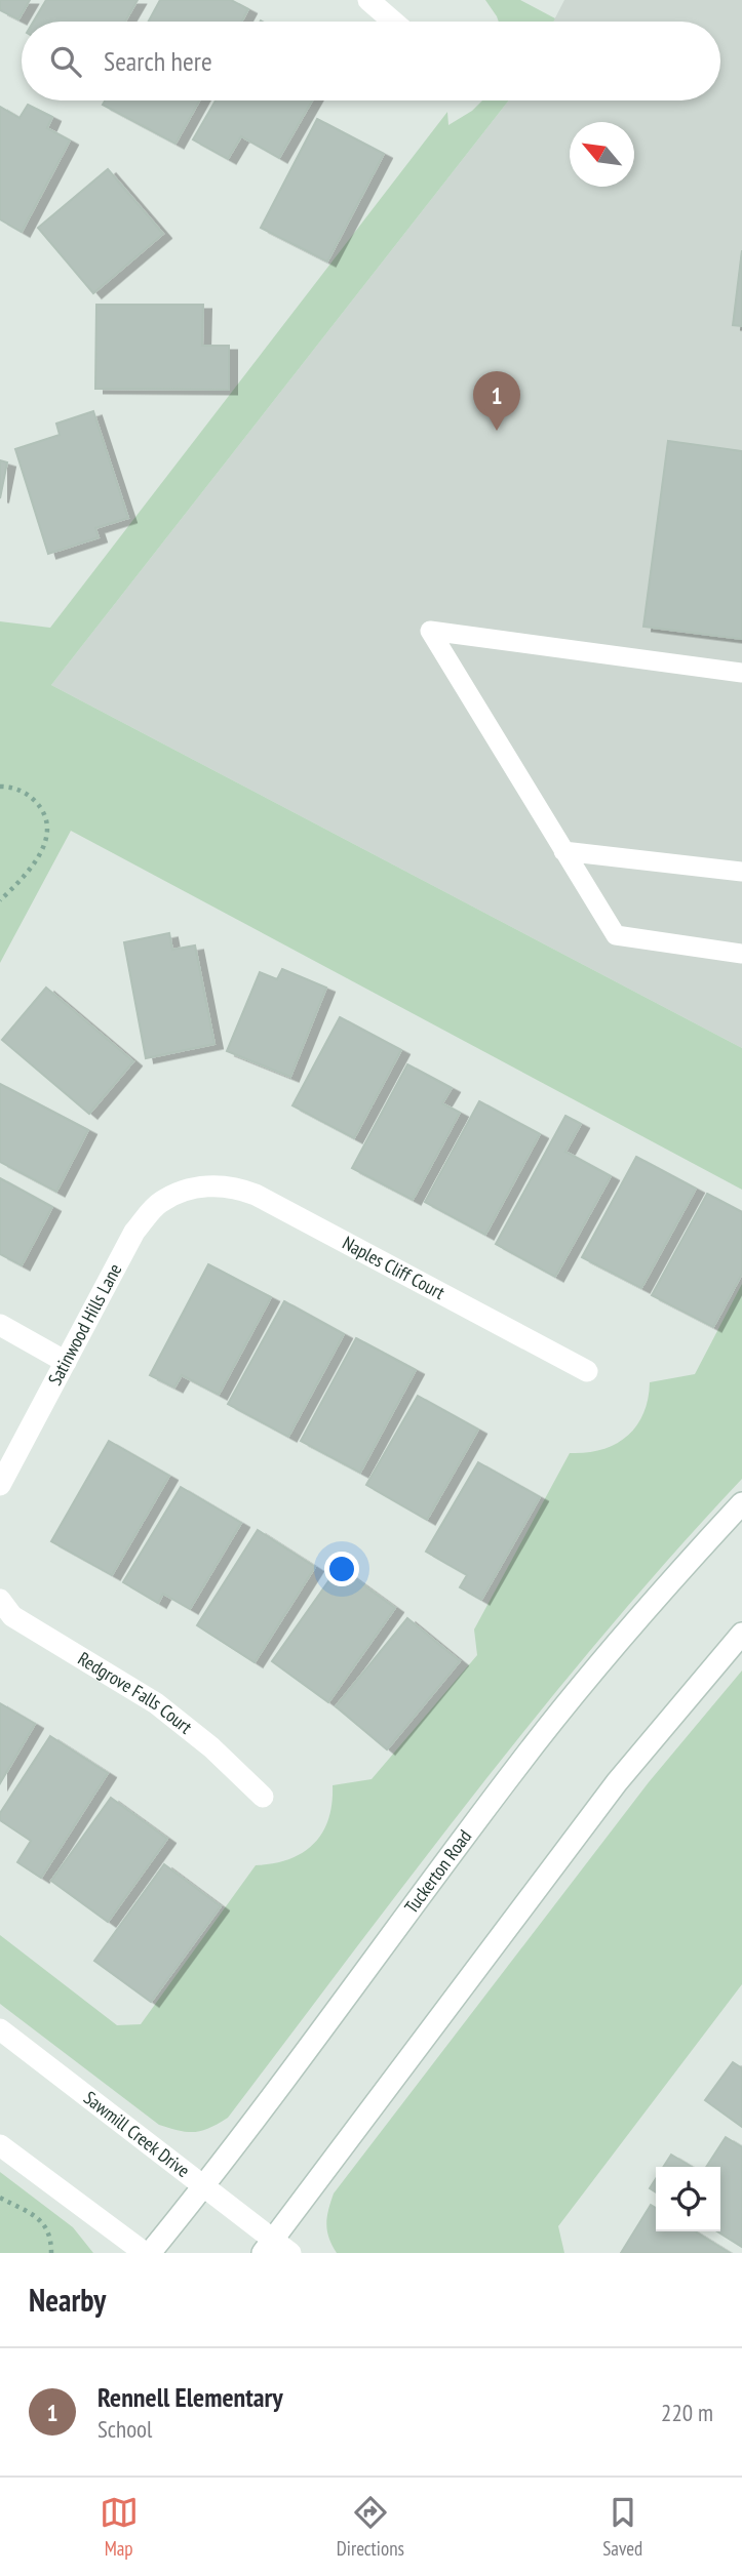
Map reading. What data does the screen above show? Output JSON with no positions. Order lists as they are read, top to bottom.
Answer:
{
  "streets": {
    "street": [
      "Naples Cliff Court",
      "Satinwood Hills Lane",
      "Redgrove Falls Court",
      "Tuckerton Road",
      "Sawmill Creek Drive"
    ]
  },
  "crossings": [
    ["Naples Cliff Court", "Satinwood Hills Lane"],
    ["Tuckerton Road", "Sawmill Creek Drive"]
  ],
  "north": "top left",
  "page": {
    "search": "Search here",
    "pins": "1",
    "heading": "Nearby",
    "list": [
      {
        "mark": "1",
        "name": "Rennell Elementary",
        "note": "School",
        "value": "220 m"
      }
    ],
    "nav": ["Map", "Directions", "Saved"]
  }
}
